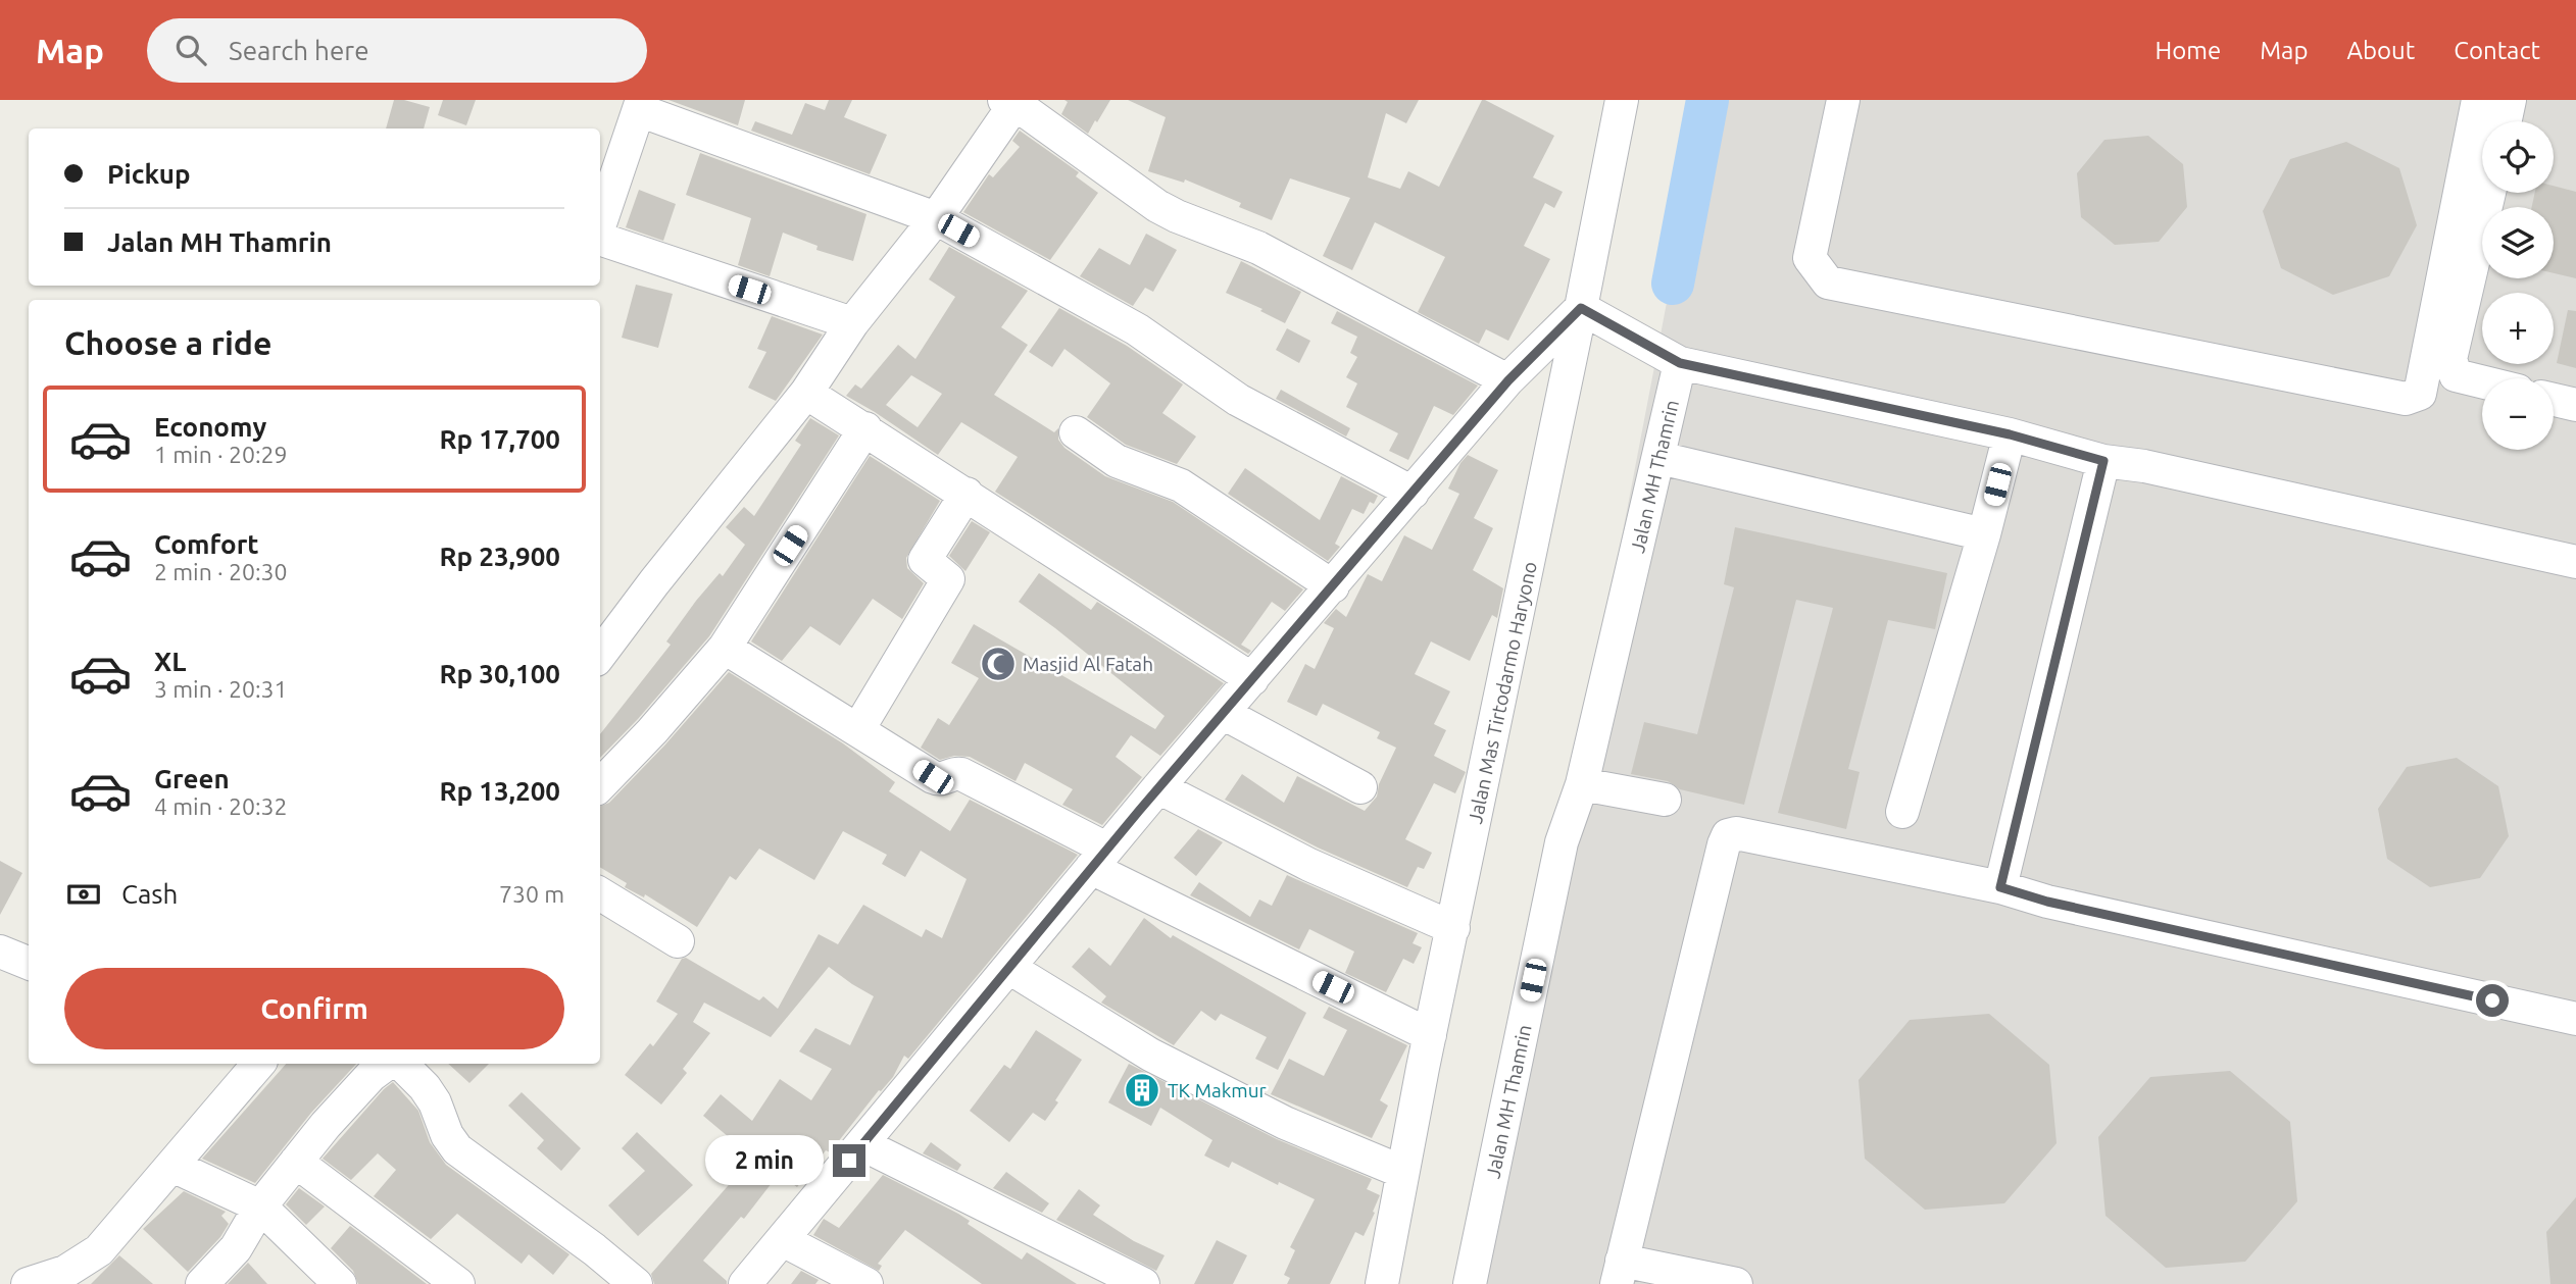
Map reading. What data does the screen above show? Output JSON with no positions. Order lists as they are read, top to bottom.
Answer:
{
  "streets": {
    "street": ["Jalan MH Thamrin", "Jalan Mas Tirtodarmo Haryono"]
  },
  "places": {
    "mosque": ["Masjid Al Fatah"],
    "building": ["TK Makmur"]
  },
  "page": {
    "header": "Map",
    "search": "Search here",
    "nav": [
      "Home",
      "Map",
      "About",
      "Contact"
    ],
    "map_buttons": ["+", "−"],
    "banner": ["Pickup", "Jalan MH Thamrin"],
    "heading": "Choose a ride",
    "list": [
      {
        "name": "Economy",
        "note": "1 min · 20:29",
        "value": "Rp 17,700"
      },
      {
        "name": "Comfort",
        "note": "2 min · 20:30",
        "value": "Rp 23,900"
      },
      {
        "name": "XL",
        "note": "3 min · 20:31",
        "value": "Rp 30,100"
      },
      {
        "name": "Green",
        "note": "4 min · 20:32",
        "value": "Rp 13,200"
      }
    ],
    "pay": ["Cash", "730 m"],
    "buttons": "Confirm",
    "bubble": "2 min"
  }
}
